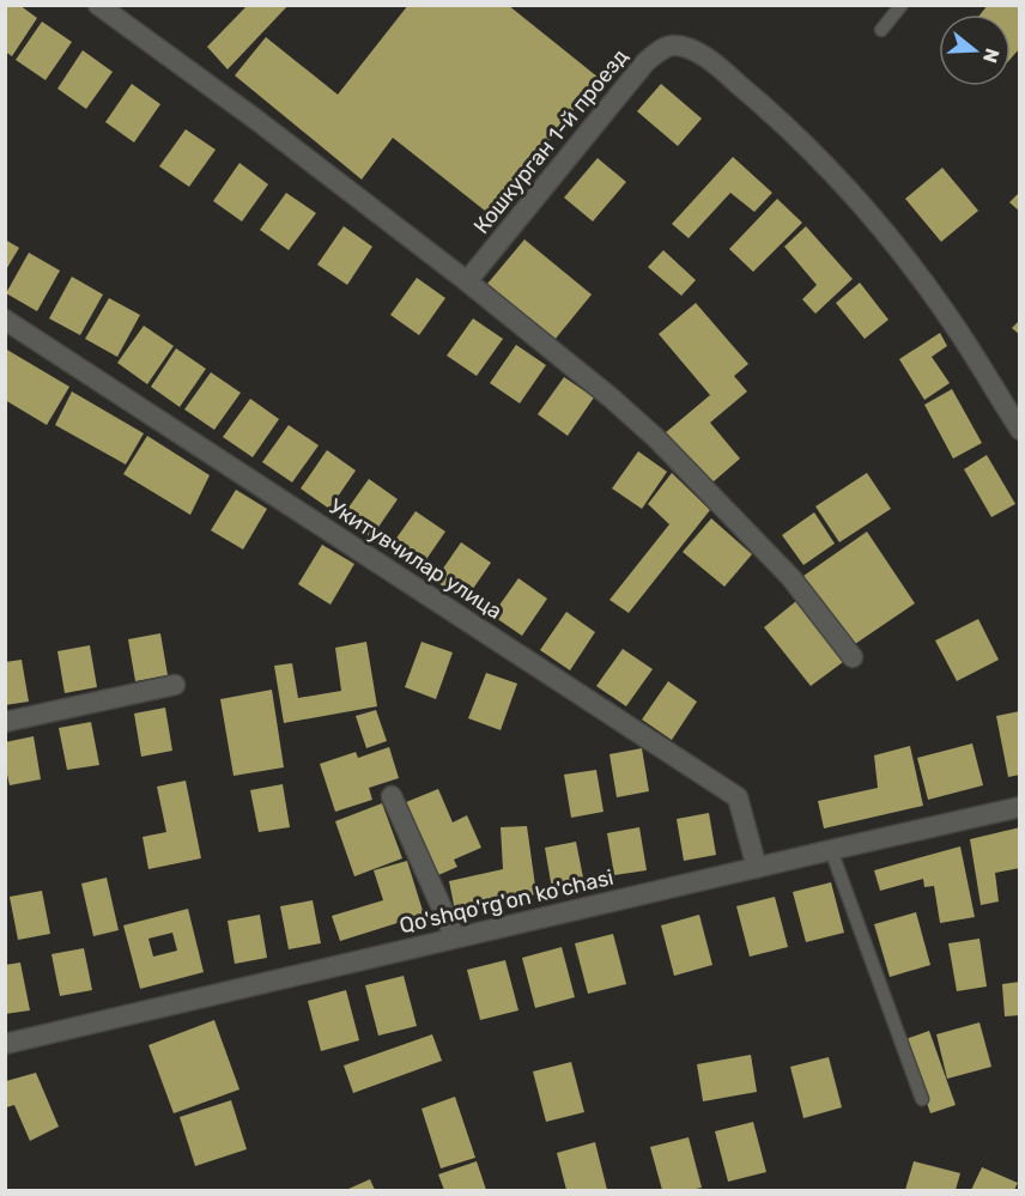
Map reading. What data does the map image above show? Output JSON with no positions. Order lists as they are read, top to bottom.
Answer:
{
  "streets": {
    "street": ["Кошкурган 1-й проезд", "Укитувчилар улица", "Qo'shqo'rg'on ko'chasi"]
  },
  "crossings": [
    ["Укитувчилар улица", "Qo'shqo'rg'on ko'chasi"]
  ],
  "north": "right"
}
